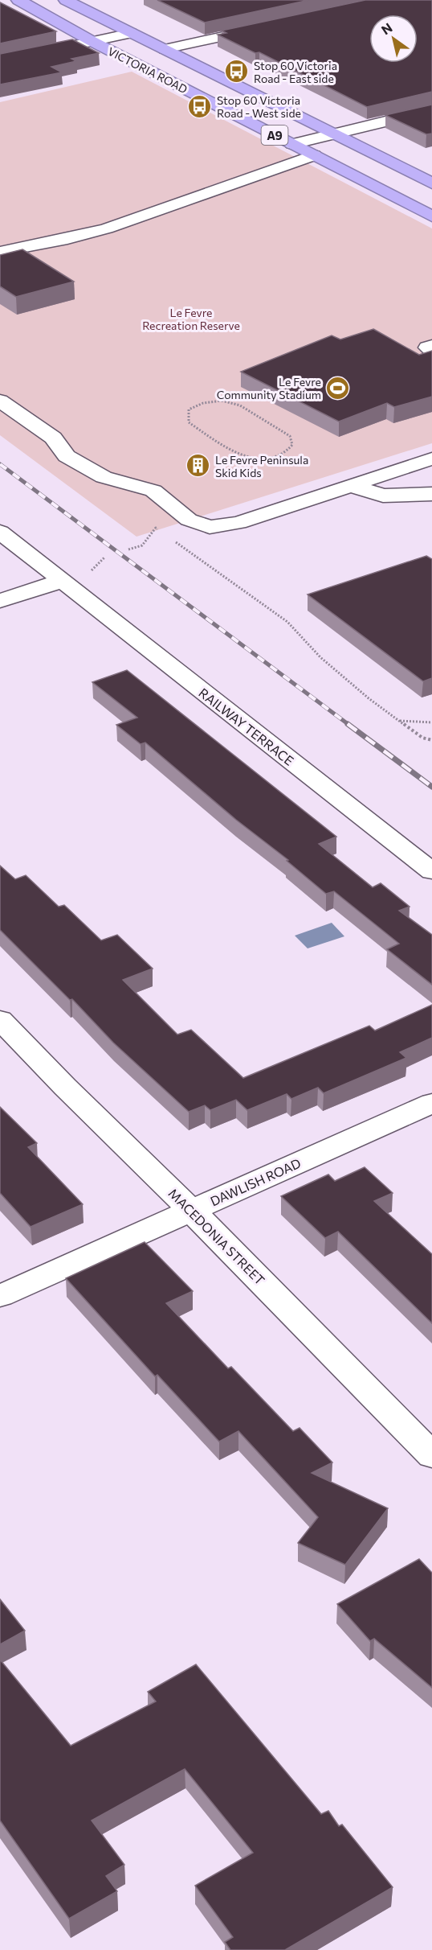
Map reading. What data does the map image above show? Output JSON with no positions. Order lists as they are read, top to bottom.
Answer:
{
  "streets": {
    "highway": ["VICTORIA ROAD", "A9"],
    "street": ["RAILWAY TERRACE", "DAWLISH ROAD", "MACEDONIA STREET"]
  },
  "crossings": [
    ["DAWLISH ROAD", "MACEDONIA STREET"]
  ],
  "parks": ["Le Fevre Recreation Reserve"],
  "places": {
    "bus stop": ["Stop 60 Victoria Road - East side", "Stop 60 Victoria Road - West side"],
    "sports": ["Le Fevre Community Stadium"],
    "building": ["Le Fevre Peninsula Skid Kids"]
  },
  "north": "top left"
}
